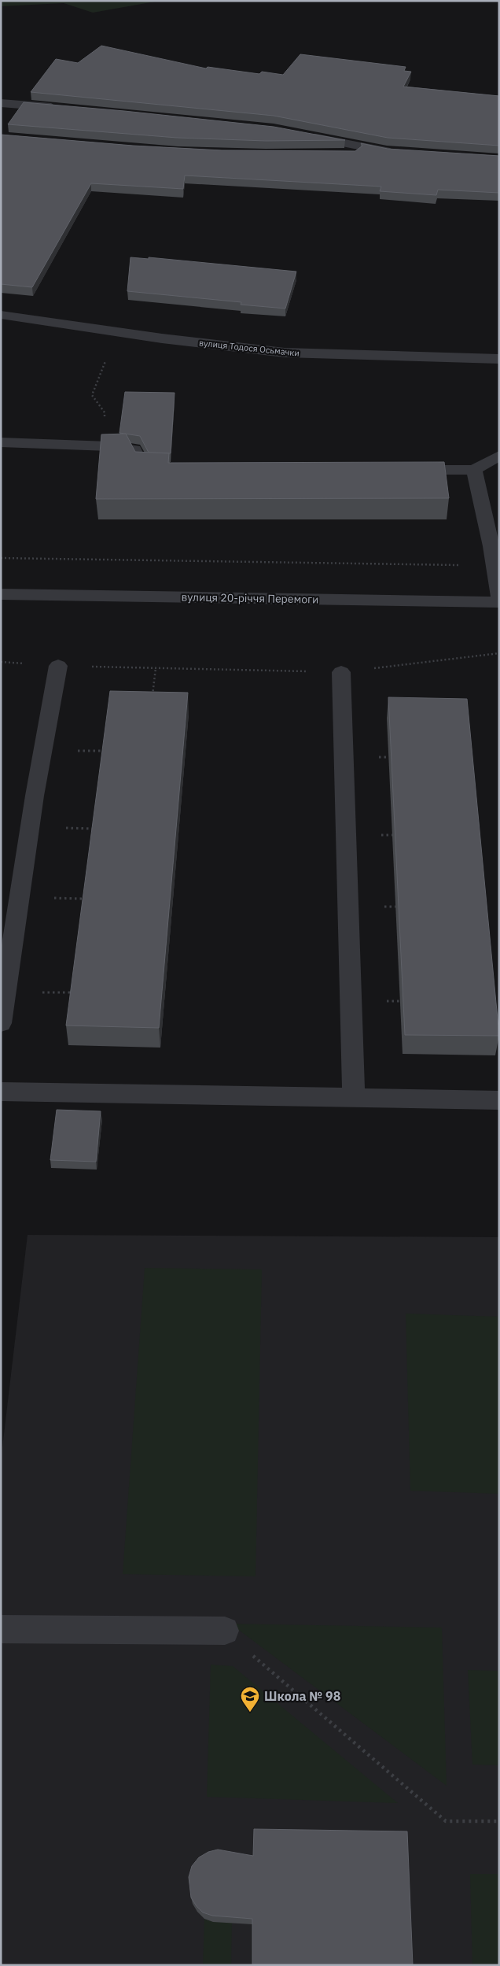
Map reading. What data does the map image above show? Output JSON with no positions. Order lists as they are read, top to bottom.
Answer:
{
  "streets": {
    "street": ["вулиця Тодося Осьмачки", "вулиця 20-річчя Перемоги"]
  },
  "places": {
    "school or university": ["Школа № 98"]
  }
}
